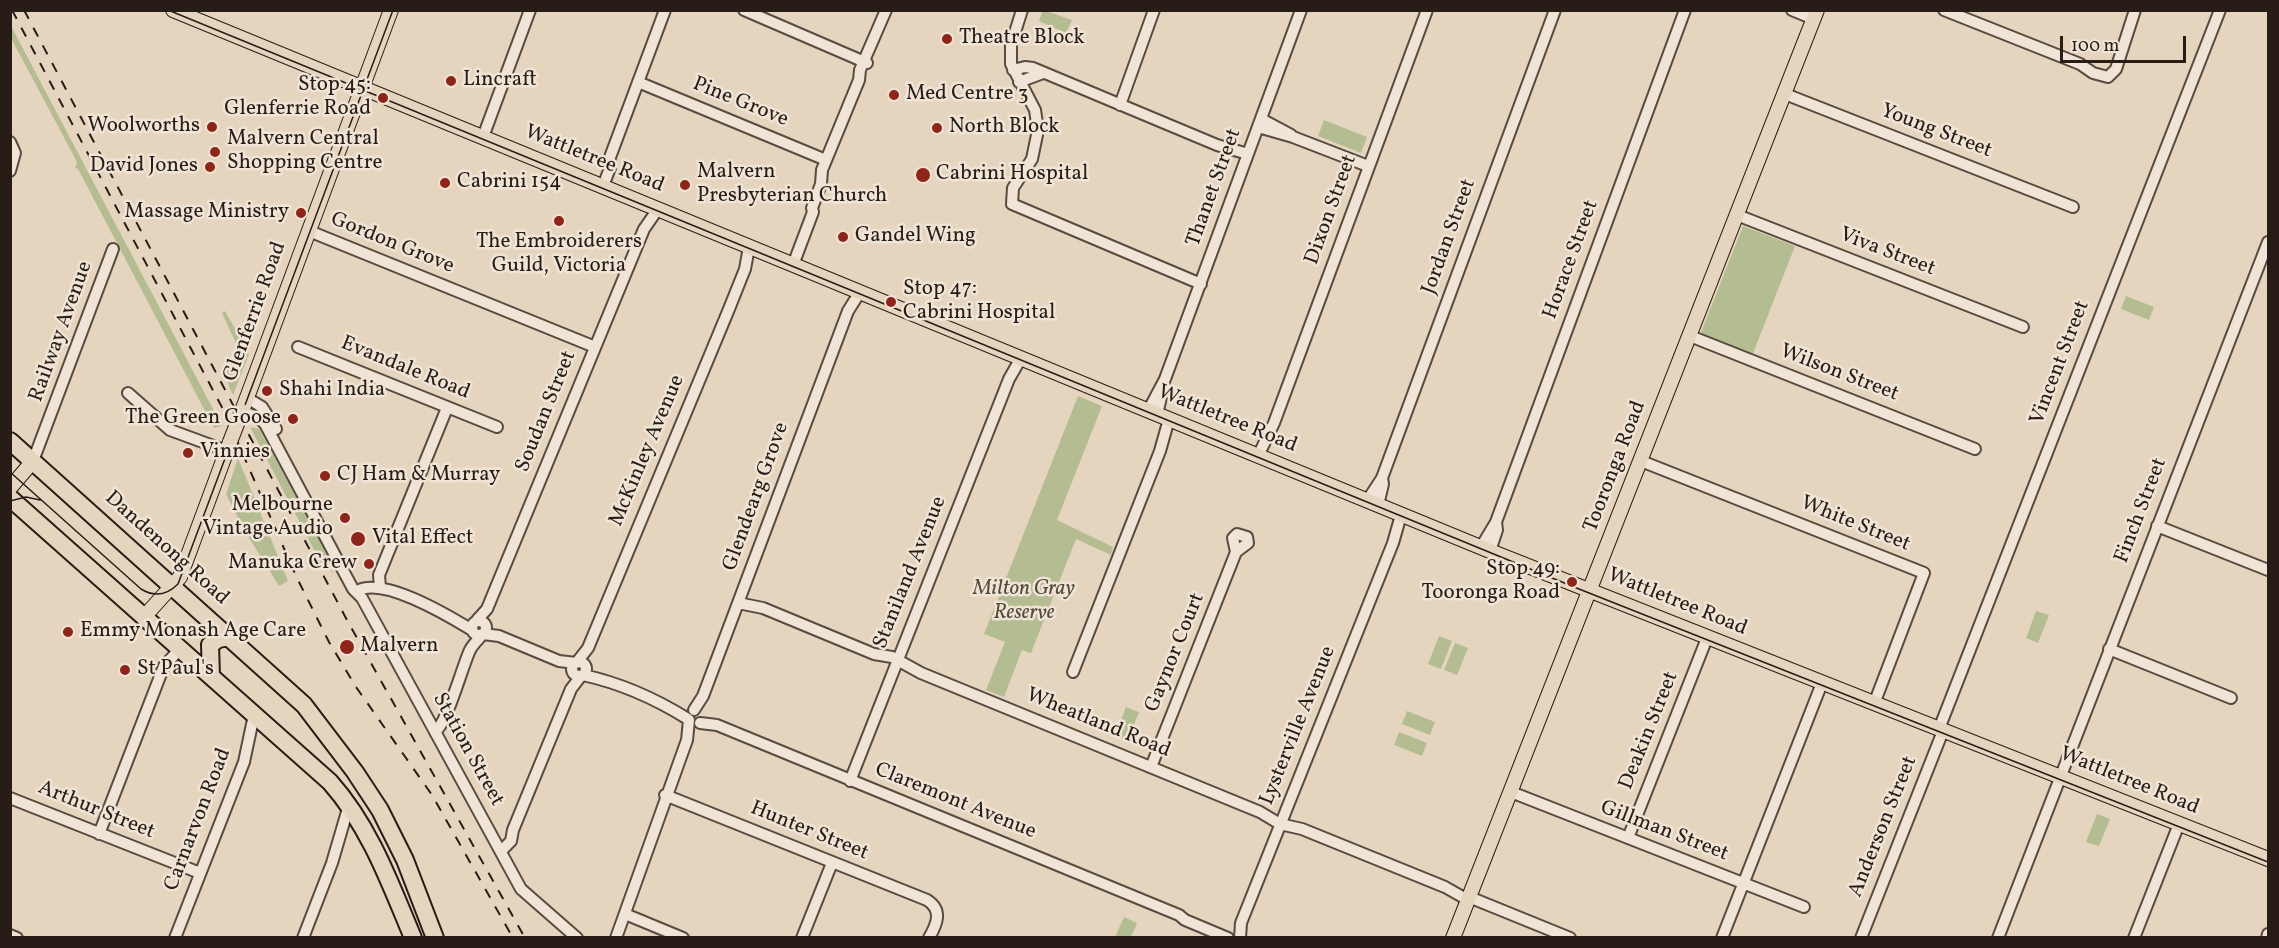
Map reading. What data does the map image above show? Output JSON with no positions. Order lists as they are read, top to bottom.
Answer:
{
  "streets": {
    "highway": ["Dandenong Road"],
    "main road": ["Wattletree Road", "Glenferrie Road", "Tooronga Road"],
    "street": [
      "Pine Grove",
      "Young Street",
      "Thanet Street",
      "Dixon Street",
      "Jordan Street",
      "Gordon Grove",
      "Viva Street",
      "Horace Street",
      "Railway Avenue",
      "Vincent Street",
      "Evandale Road",
      "Wilson Street",
      "Soudan Street",
      "McKinley Avenue",
      "Glendearg Grove",
      "Finch Street",
      "White Street",
      "Staniland Avenue",
      "Gaynor Court",
      "Wheatland Road",
      "Lysterville Avenue",
      "Deakin Street",
      "Station Street",
      "Claremont Avenue",
      "Arthur Street",
      "Carnarvon Road",
      "Anderson Street",
      "Hunter Street",
      "Gillman Street"
    ]
  },
  "crossings": [
    ["Young Street", "Tooronga Road"],
    ["Wattletree Road", "Thanet Street"],
    ["Wattletree Road", "Dixon Street"],
    ["Wattletree Road", "Jordan Street"],
    ["Wattletree Road", "Horace Street"],
    ["Wattletree Road", "Glenferrie Road"],
    ["Wattletree Road", "Vincent Street"],
    ["Wattletree Road", "Soudan Street"],
    ["Wattletree Road", "McKinley Avenue"],
    ["Wattletree Road", "Tooronga Road"],
    ["Wattletree Road", "Glendearg Grove"],
    ["Wattletree Road", "Finch Street"],
    ["Wattletree Road", "White Street"],
    ["Wattletree Road", "Staniland Avenue"],
    ["Wattletree Road", "Lysterville Avenue"],
    ["Wattletree Road", "Deakin Street"],
    ["Wattletree Road", "Anderson Street"],
    ["Gordon Grove", "Glenferrie Road"],
    ["Gordon Grove", "Soudan Street"],
    ["Viva Street", "Tooronga Road"],
    ["Glenferrie Road", "Dandenong Road"],
    ["Glenferrie Road", "Station Street"],
    ["Railway Avenue", "Dandenong Road"],
    ["Vincent Street", "Anderson Street"],
    ["Wilson Street", "Tooronga Road"],
    ["Tooronga Road", "White Street"],
    ["Tooronga Road", "Wheatland Road"],
    ["Tooronga Road", "Gillman Street"],
    ["Glendearg Grove", "Wheatland Road"],
    ["Glendearg Grove", "Claremont Avenue"],
    ["Glendearg Grove", "Hunter Street"],
    ["Staniland Avenue", "Wheatland Road"],
    ["Staniland Avenue", "Claremont Avenue"],
    ["Gaynor Court", "Wheatland Road"],
    ["Wheatland Road", "Lysterville Avenue"],
    ["Lysterville Avenue", "Claremont Avenue"],
    ["Deakin Street", "Gillman Street"],
    ["Arthur Street", "Carnarvon Road"]
  ],
  "parks": ["Milton Gray Reserve"],
  "places": [
    "Theatre Block",
    "Lincraft",
    "Med Centre 3",
    "Stop 45: Glenferrie Road",
    "Woolworths",
    "North Block",
    "Malvern Central Shopping Centre",
    "David Jones",
    "Cabrini Hospital",
    "Cabrini 154",
    "Malvern Presbyterian Church",
    "Massage Ministry",
    "The Embroiderers Guild, Victoria",
    "Gandel Wing",
    "Stop 47: Cabrini Hospital",
    "Shahi India",
    "The Green Goose",
    "Vinnies",
    "CJ Ham & Murray",
    "Melbourne Vintage Audio",
    "Vital Effect",
    "Manuka Crew",
    "Stop 49: Tooronga Road",
    "Emmy Monash Age Care",
    "Malvern",
    "St Paul's"
  ],
  "scale_bar": "100 m"
}
